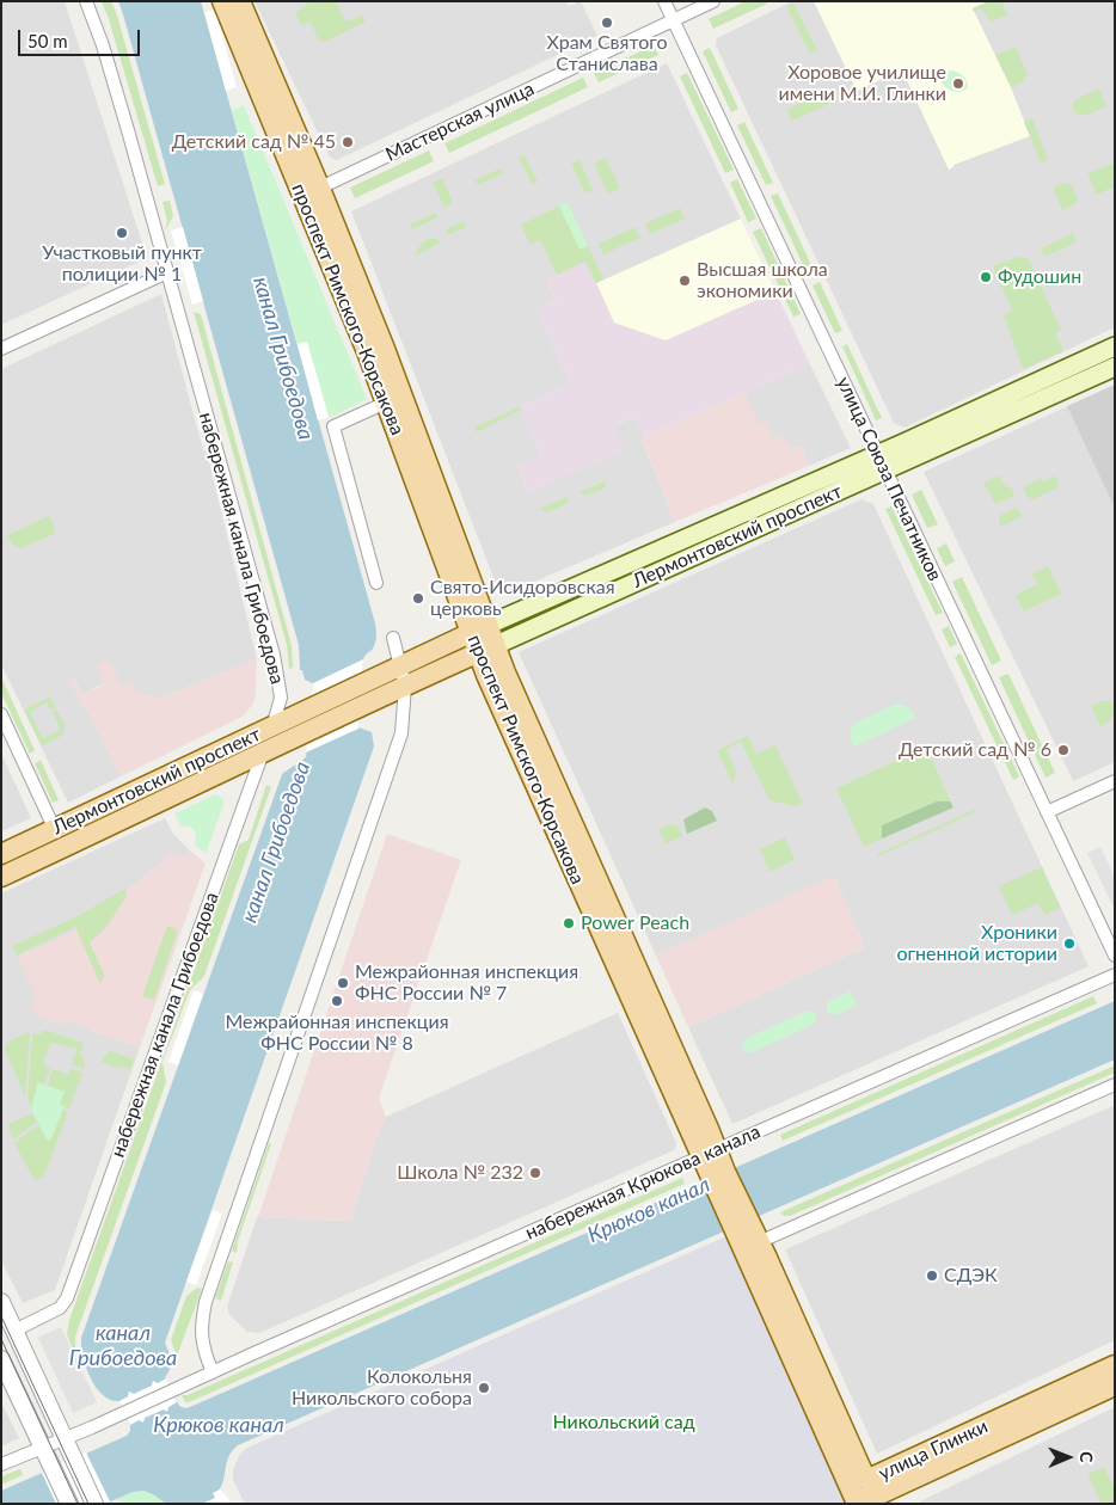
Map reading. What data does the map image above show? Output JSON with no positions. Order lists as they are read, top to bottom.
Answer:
{
  "streets": {
    "main road": ["проспект Римского-Корсакова", "Лермонтовский проспект", "улица Глинки"],
    "street": [
      "Мастерская улица",
      "улица Союза Печатников",
      "набережная канала Грибоедова",
      "набережная Крюкова канала"
    ]
  },
  "crossings": [
    ["Мастерская улица", "проспект Римского-Корсакова"],
    ["Мастерская улица", "улица Союза Печатников"],
    ["проспект Римского-Корсакова", "Лермонтовский проспект"],
    ["проспект Римского-Корсакова", "набережная Крюкова канала"],
    ["улица Союза Печатников", "Лермонтовский проспект"],
    ["Лермонтовский проспект", "набережная канала Грибоедова"]
  ],
  "water": ["канал Грибоедова", "Крюков канал"],
  "parks": ["Никольский сад"],
  "places": [
    "Храм Святого Станислава",
    "Хоровое училище имени М.И. Глинки",
    "Детский сад № 45",
    "Участковый пункт полиции № 1",
    "Фудошин",
    "Высшая школа экономики",
    "Свято-Исидоровская церковь",
    "Детский сад № 6",
    "Power Peach",
    "Хроники огненной истории",
    "Межрайонная инспекция ФНС России № 7",
    "Межрайонная инспекция ФНС России № 8",
    "Школа № 232",
    "СДЭК",
    "Колокольня Никольского собора"
  ],
  "scale_bar": "50 m",
  "north": "right"
}
